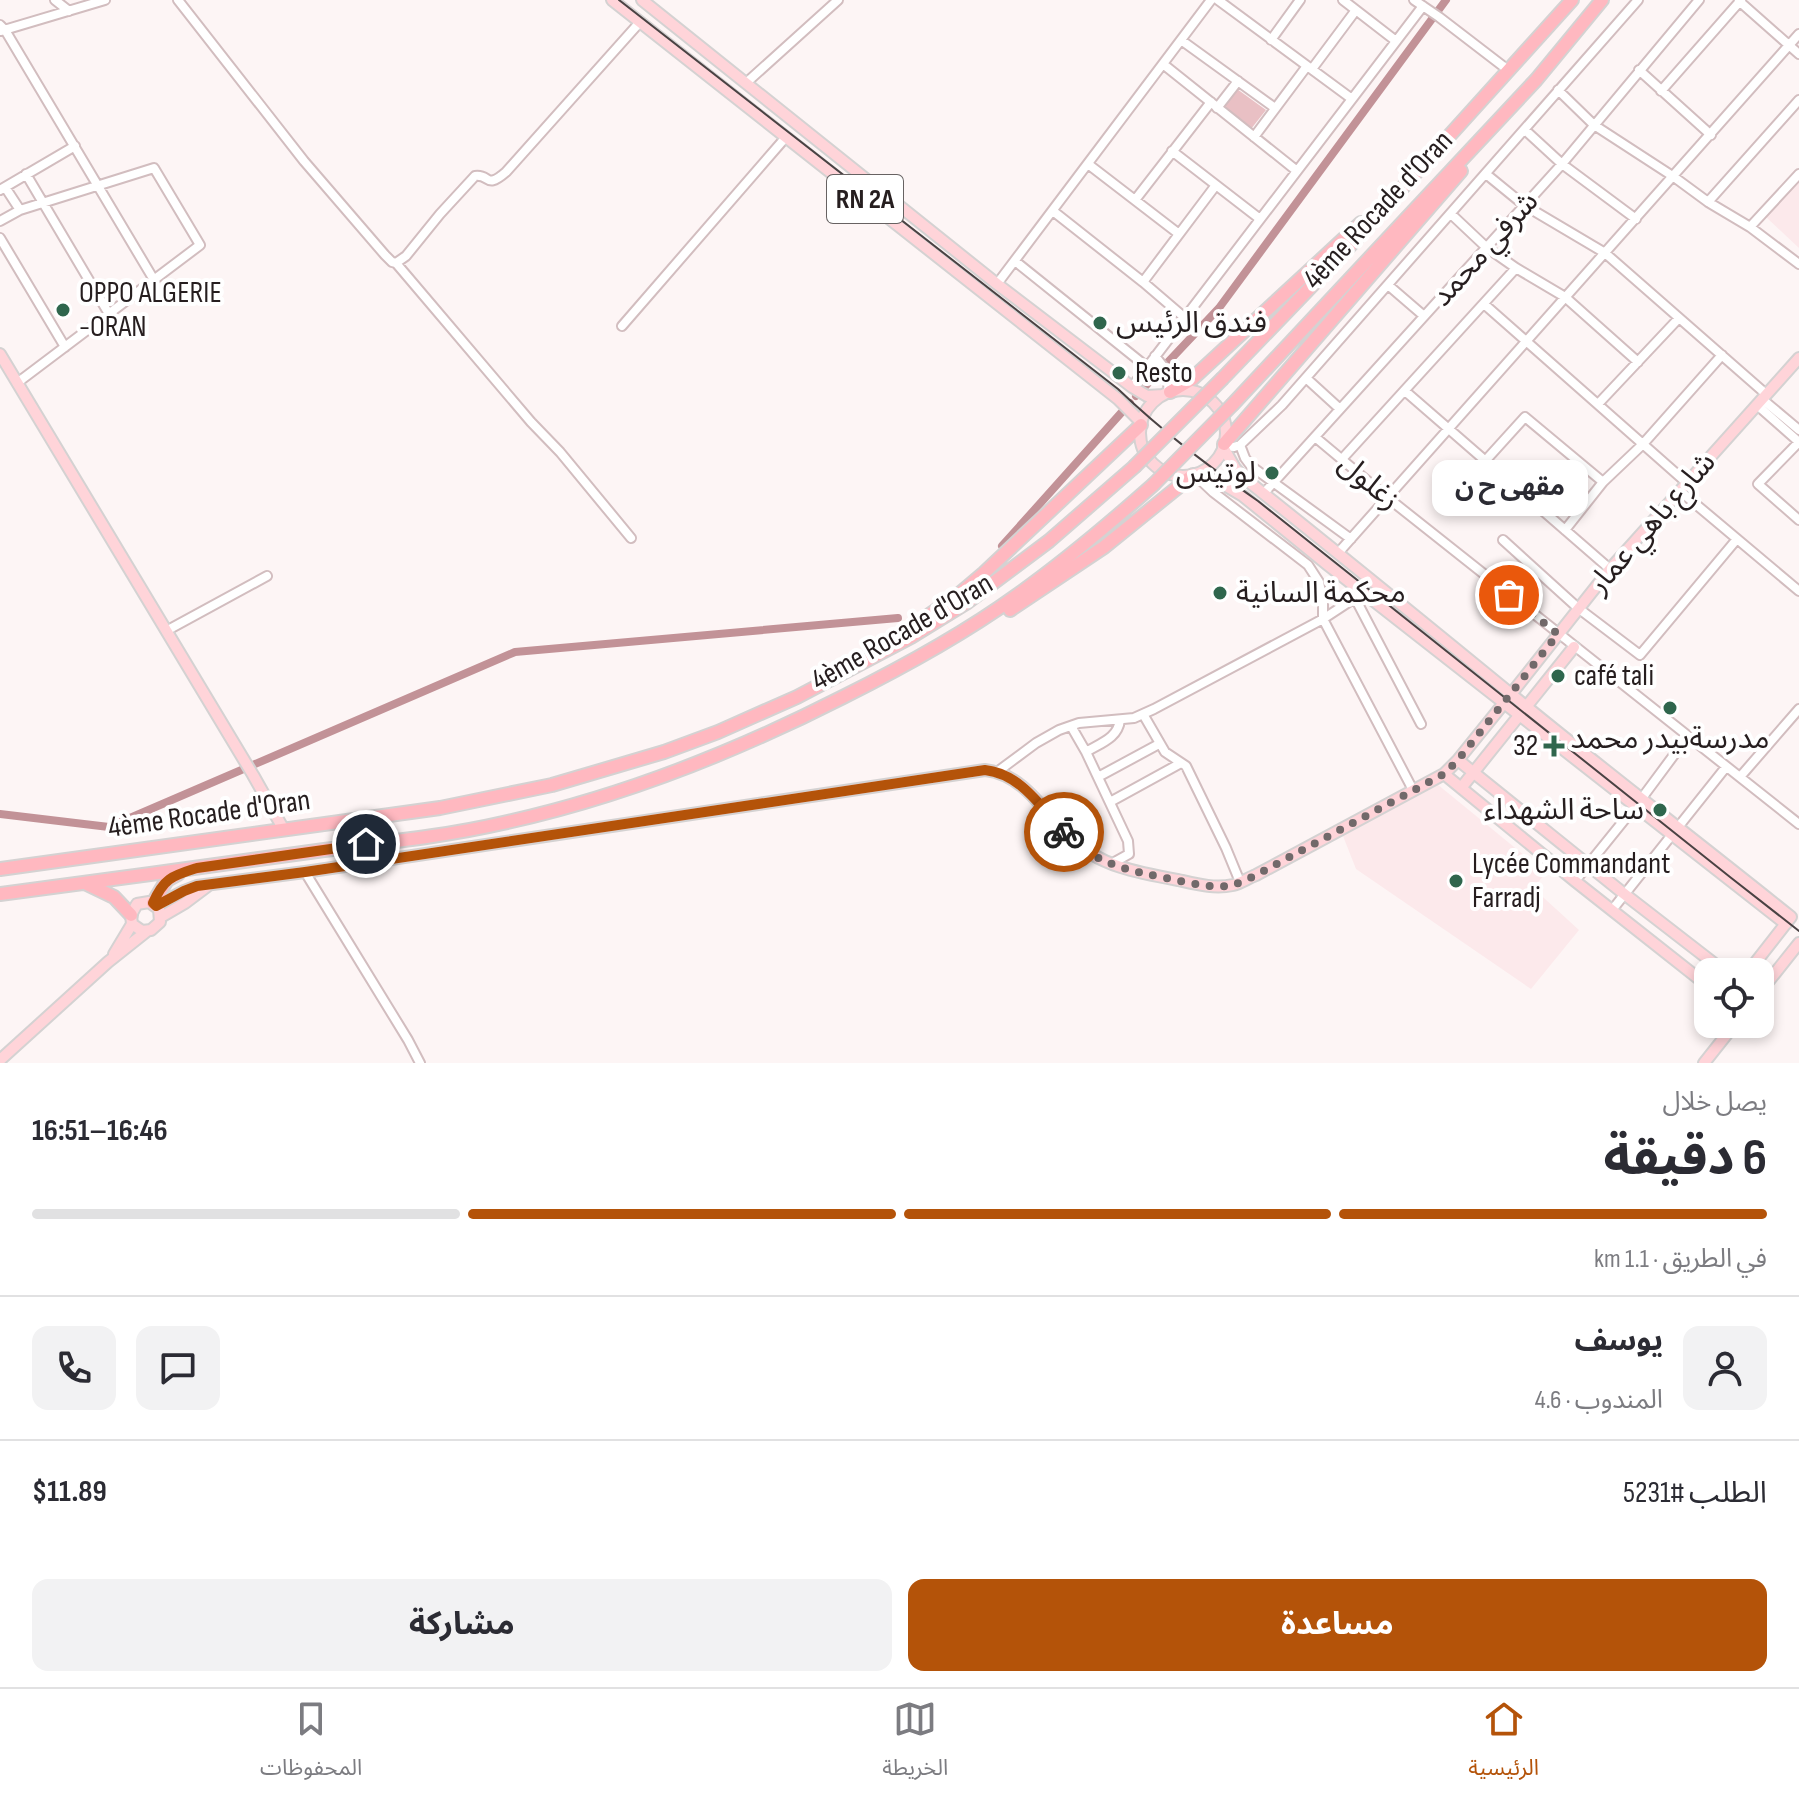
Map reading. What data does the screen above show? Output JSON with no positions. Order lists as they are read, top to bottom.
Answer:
{
  "streets": {
    "highway": ["4ème Rocade d'Oran"],
    "main road": ["RN 2A", "شارع باهي عمار"],
    "street": ["شرفي محمد", "زغلول"]
  },
  "crossings": [
    ["شرفي محمد", "زغلول"],
    ["زغلول", "شارع باهي عمار"]
  ],
  "places": {
    "other": [
      "OPPO ALGERIE -ORAN",
      "فندق الرئيس",
      "Resto",
      "لوتيس",
      "محكمة السانية",
      "مقهى ح ن",
      "café tali",
      "مدرسةبيدر محمد",
      "ساحة الشهداء",
      "Lycée Commandant Farradj"
    ],
    "health": ["32"]
  },
  "page": {
    "bubble": "مقهى ح ن",
    "heading": ["6 دقيقة", "يصل خلال", "16:46–16:51"],
    "panel": [
      "يوسف",
      "المندوب · 4.6",
      "الطلب #5231",
      "$11.89"
    ],
    "bar": "في الطريق · 1.1 km",
    "buttons": ["مساعدة", "مشاركة"],
    "tabs": ["الرئيسية", "الخريطة", "المحفوظات"]
  }
}
